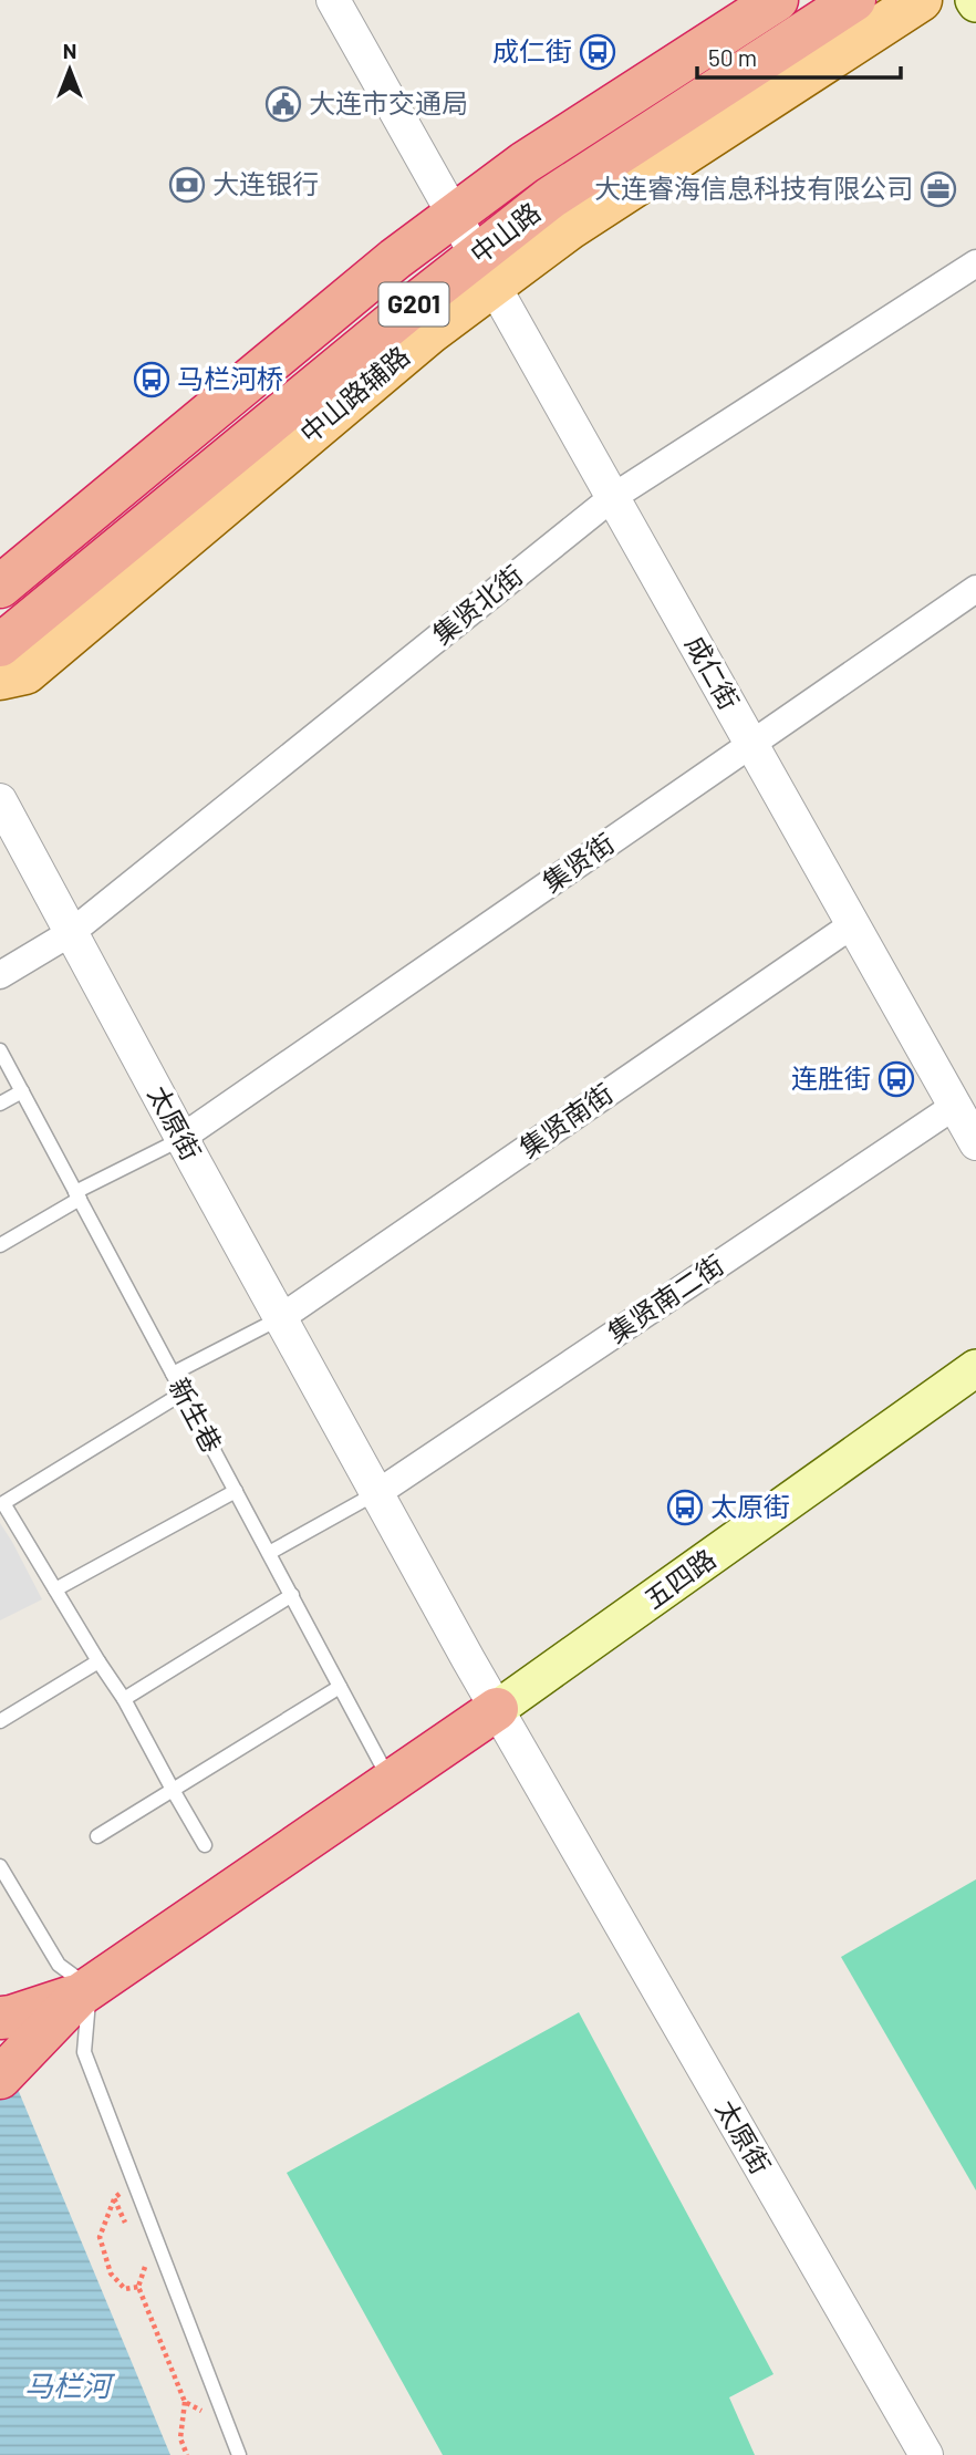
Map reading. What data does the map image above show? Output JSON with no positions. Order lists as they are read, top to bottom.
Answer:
{
  "streets": {
    "highway": ["中山路", "G201"],
    "main road": ["中山路辅路", "五四路"],
    "street": [
      "集贤北街",
      "成仁街",
      "集贤街",
      "集贤南街",
      "太原街",
      "集贤南二街"
    ],
    "lane": ["新生巷"]
  },
  "crossings": [
    ["中山路", "中山路辅路"],
    ["中山路", "成仁街"],
    ["中山路辅路", "成仁街"],
    ["集贤北街", "成仁街"],
    ["集贤北街", "太原街"],
    ["成仁街", "集贤街"],
    ["成仁街", "集贤南街"],
    ["成仁街", "集贤南二街"],
    ["集贤街", "太原街"],
    ["集贤南街", "太原街"],
    ["太原街", "集贤南二街"],
    ["太原街", "五四路"]
  ],
  "water": ["马栏河"],
  "places": {
    "bus stop": [
      "成仁街",
      "马栏河桥",
      "连胜街",
      "太原街"
    ],
    "public building": ["大连市交通局"],
    "bank": ["大连银行"],
    "office": ["大连睿海信息科技有限公司"]
  },
  "scale_bar": "50 m",
  "north": "top"
}
